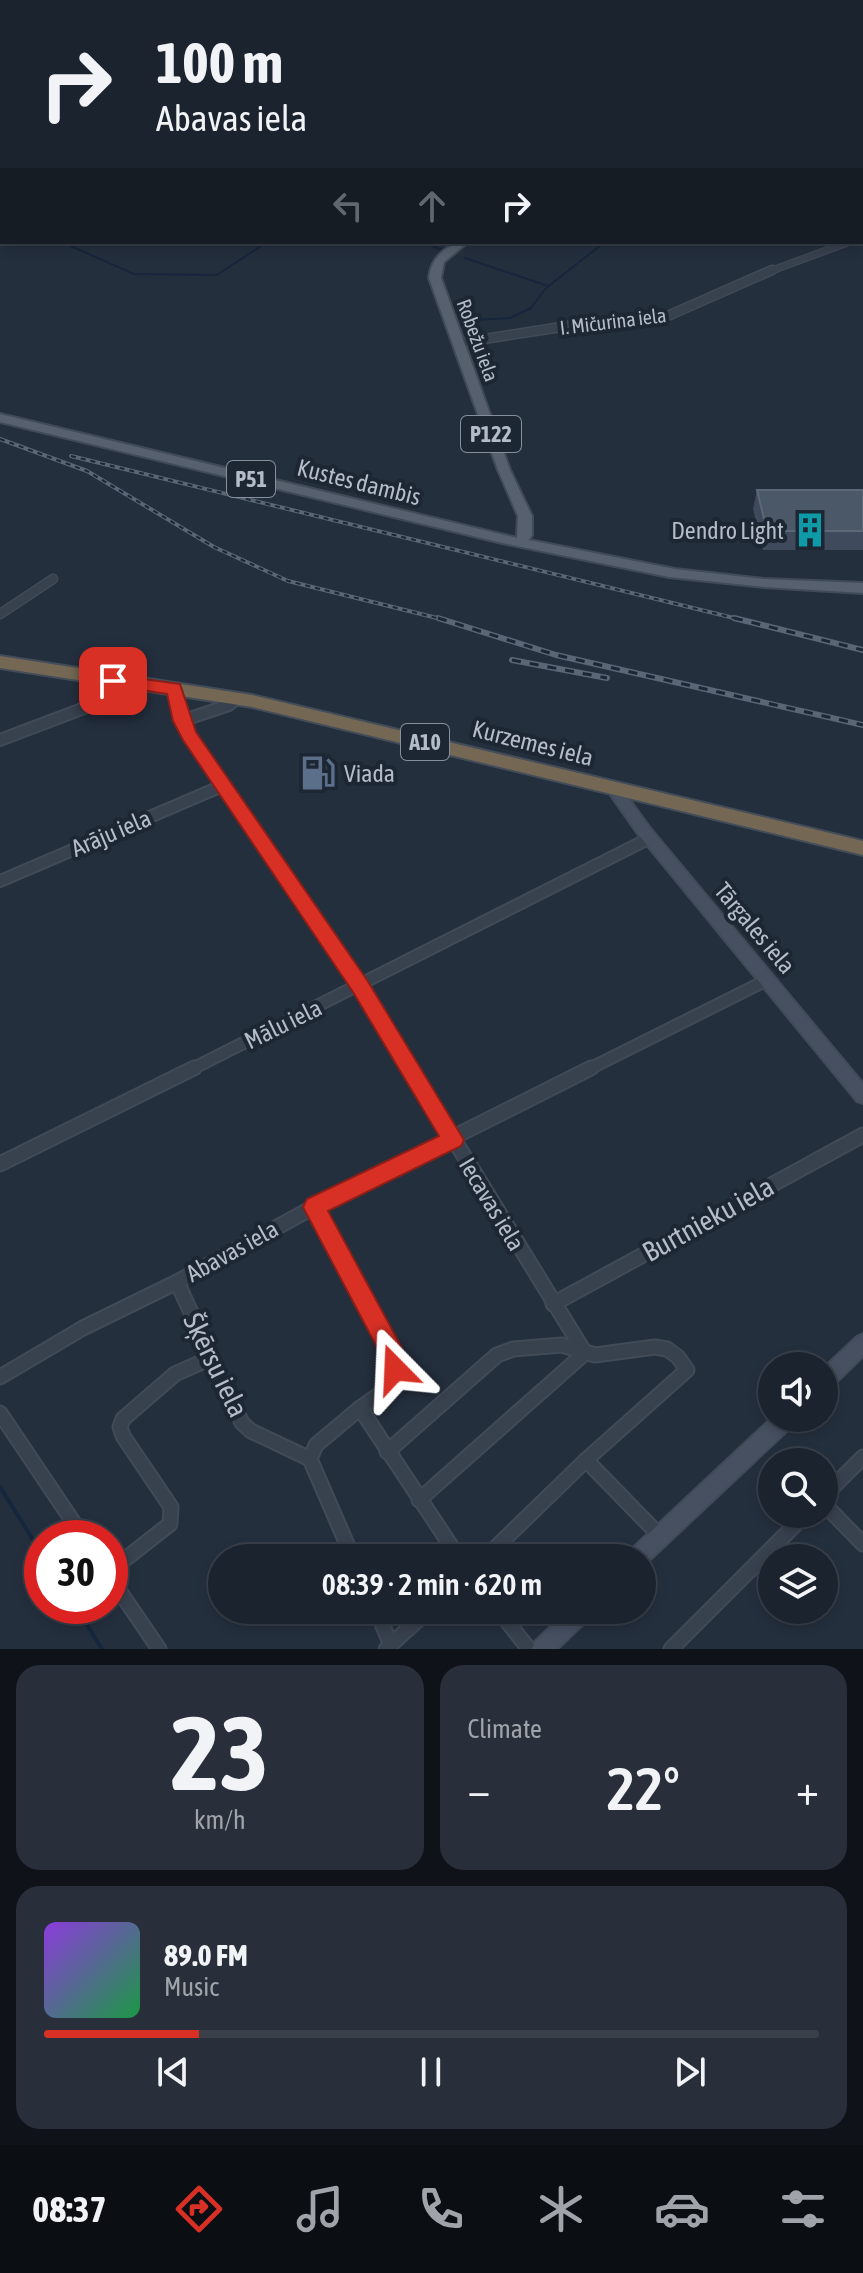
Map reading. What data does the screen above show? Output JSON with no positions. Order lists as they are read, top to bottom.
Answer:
{
  "streets": {
    "highway": ["A10", "Kurzemes iela"],
    "main road": [
      "Robežu iela",
      "P122",
      "P51",
      "Kustes dambis"
    ],
    "street": [
      "I. Mičurina iela",
      "Arāju iela",
      "Tārgales iela",
      "Mālu iela",
      "Iecavas iela",
      "Burtnieku iela",
      "Abavas iela",
      "Šķērsu iela"
    ]
  },
  "crossings": [
    ["I. Mičurina iela", "Robežu iela"],
    ["Robežu iela", "Kustes dambis"],
    ["Kurzemes iela", "Tārgales iela"],
    ["Kurzemes iela", "Iecavas iela"],
    ["Arāju iela", "Iecavas iela"],
    ["Tārgales iela", "Mālu iela"],
    ["Tārgales iela", "Abavas iela"],
    ["Mālu iela", "Iecavas iela"],
    ["Iecavas iela", "Burtnieku iela"],
    ["Iecavas iela", "Abavas iela"],
    ["Abavas iela", "Šķērsu iela"]
  ],
  "places": {
    "building": ["Dendro Light"],
    "fuel station": ["Viada"]
  },
  "page": {
    "turn": ["100 m", "Abavas iela"],
    "limit": "30",
    "trip": "08:39 · 2 min · 620 m",
    "tile": [
      ["23", "km/h"],
      "Climate"
    ],
    "heat": ["−", "22°", "+"],
    "song": ["89.0 FM", "Music"],
    "tabs": "08:37"
  }
}
